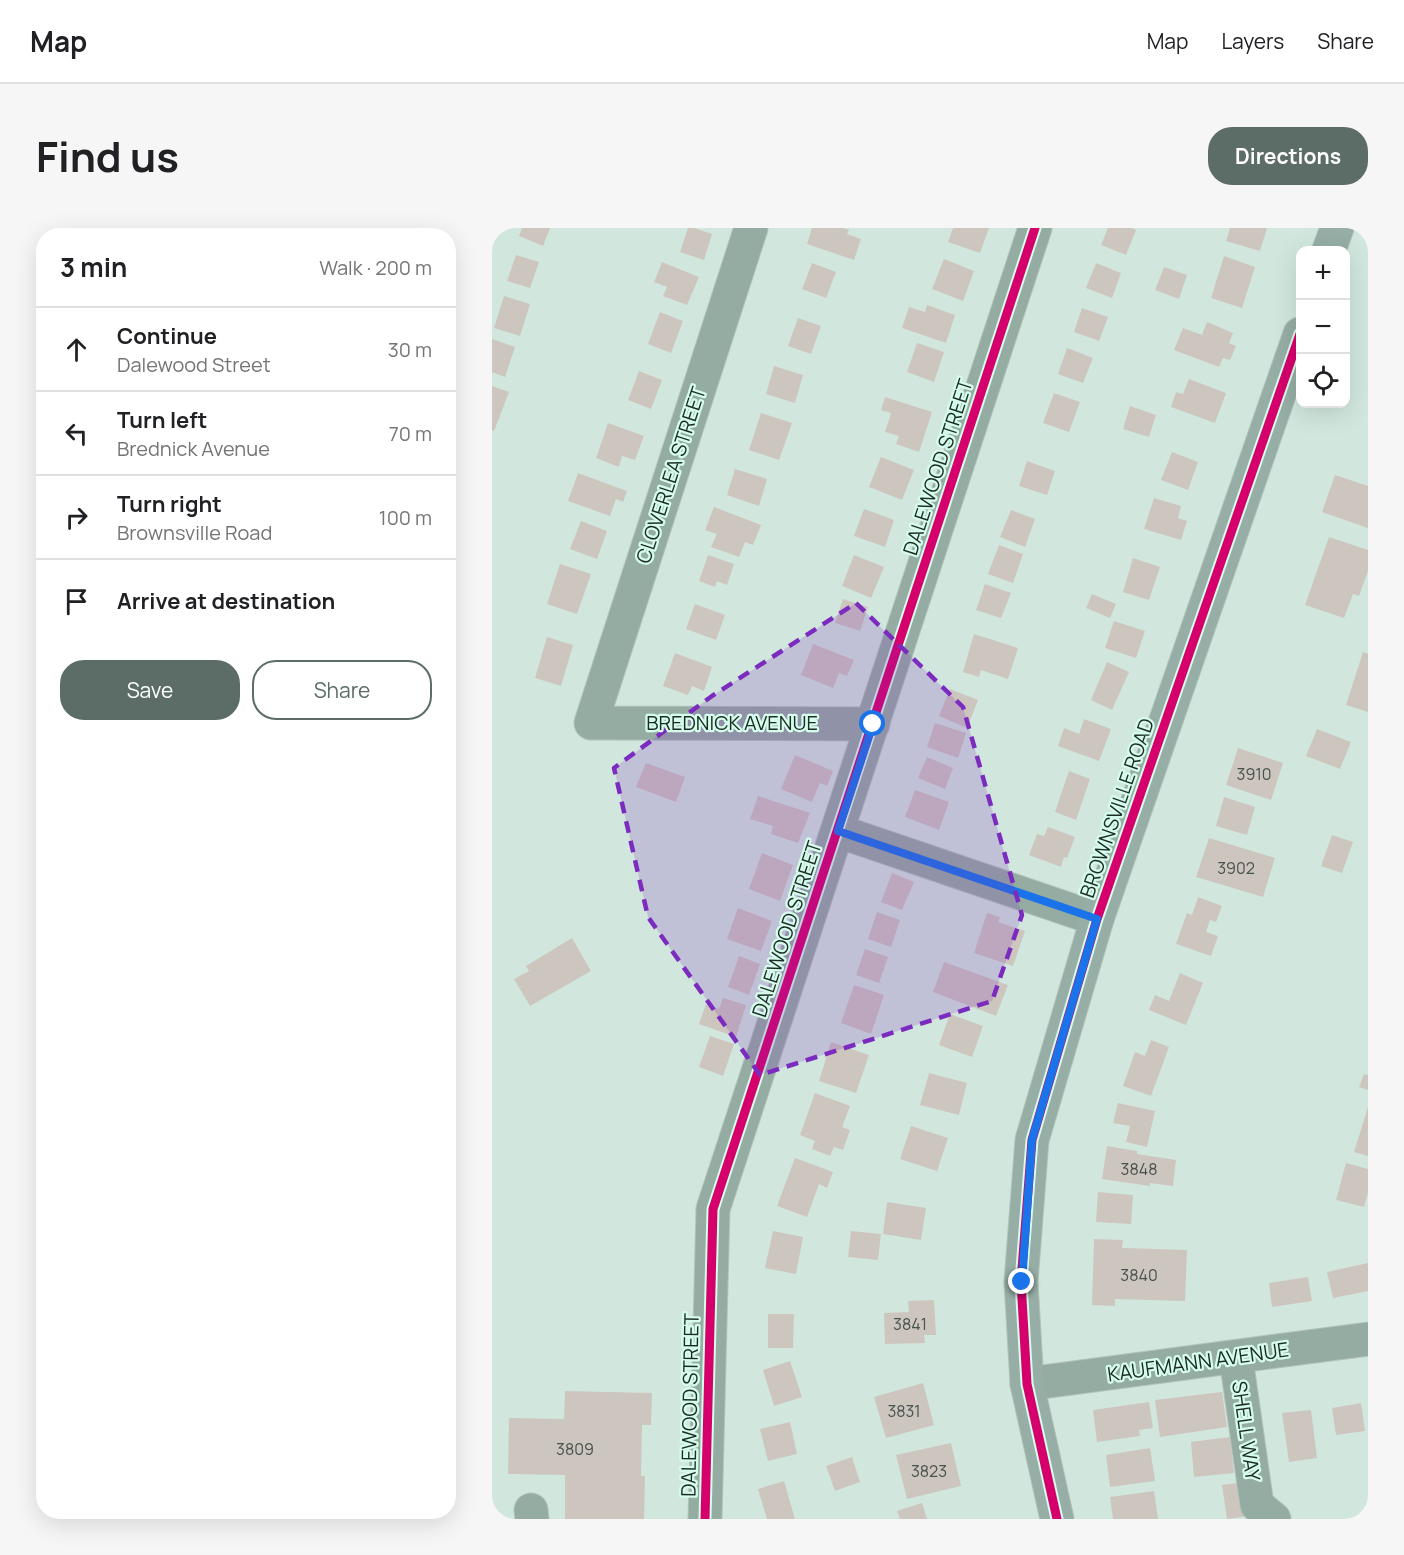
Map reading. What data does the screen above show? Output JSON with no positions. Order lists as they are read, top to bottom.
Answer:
{
  "streets": {
    "main road": ["BROWNSVILLE ROAD"],
    "street": [
      "DALEWOOD STREET",
      "CLOVERLEA STREET",
      "BREDNICK AVENUE",
      "KAUFMANN AVENUE",
      "SHELL WAY"
    ]
  },
  "crossings": [
    ["DALEWOOD STREET", "BREDNICK AVENUE"],
    ["CLOVERLEA STREET", "BREDNICK AVENUE"],
    ["BROWNSVILLE ROAD", "KAUFMANN AVENUE"],
    ["KAUFMANN AVENUE", "SHELL WAY"]
  ],
  "house_numbers": [
    "3910",
    "3902",
    "3848",
    "3840",
    "3841",
    "3831",
    "3809",
    "3823"
  ],
  "page": {
    "header": "Map",
    "nav": ["Map", "Layers", "Share"],
    "title": "Find us",
    "buttons": [
      "Directions",
      ["Save", "Share"]
    ],
    "heading": ["3 min", "Walk · 200 m"],
    "map_buttons": ["+", "−"],
    "list": [
      ["Continue", "Dalewood Street", "30 m"],
      ["Turn left", "Brednick Avenue", "70 m"],
      ["Turn right", "Brownsville Road", "100 m"],
      "Arrive at destination"
    ]
  }
}
